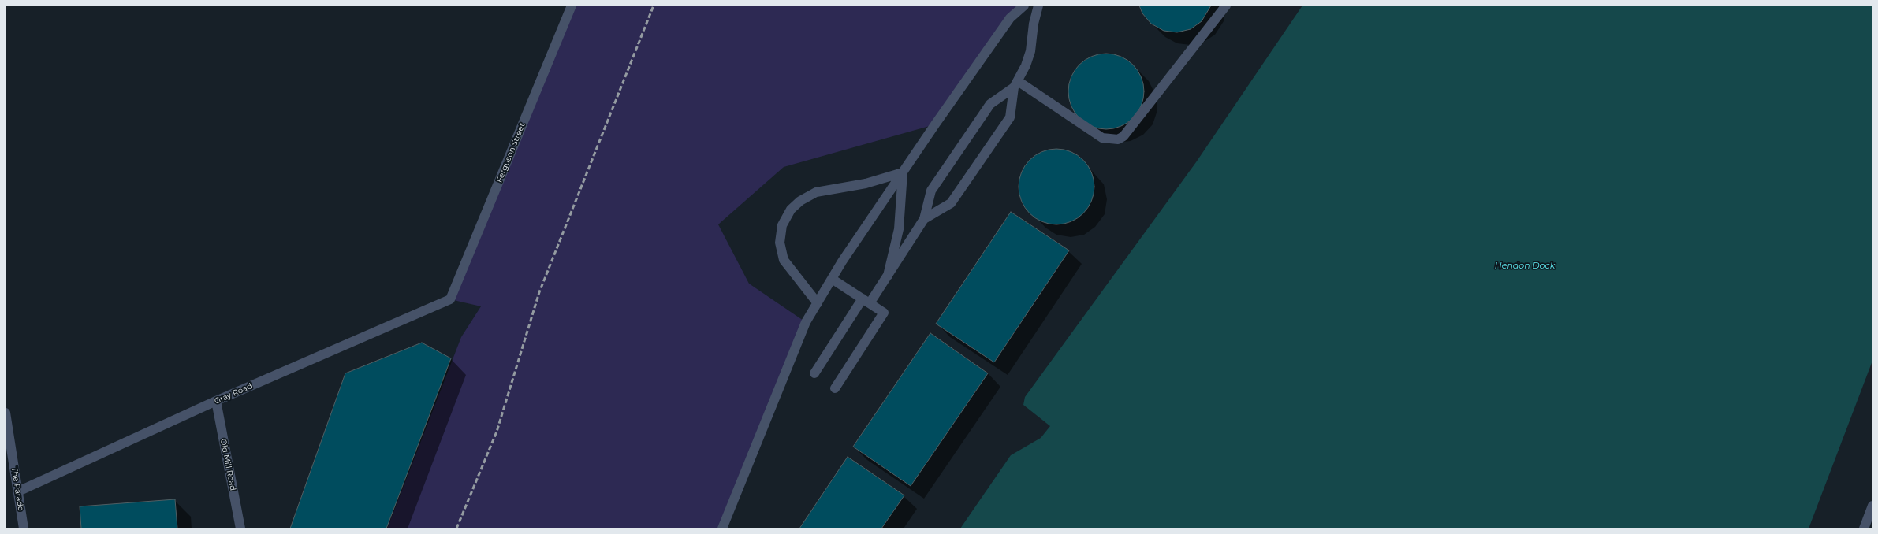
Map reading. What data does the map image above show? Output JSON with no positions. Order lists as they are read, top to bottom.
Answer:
{
  "streets": {
    "street": [
      "Ferguson Street",
      "Gray Road",
      "Old Mill Road",
      "The Parade"
    ]
  },
  "crossings": [
    ["Ferguson Street", "Gray Road"],
    ["Gray Road", "Old Mill Road"],
    ["Gray Road", "The Parade"]
  ],
  "water": ["Hendon Dock"]
}
